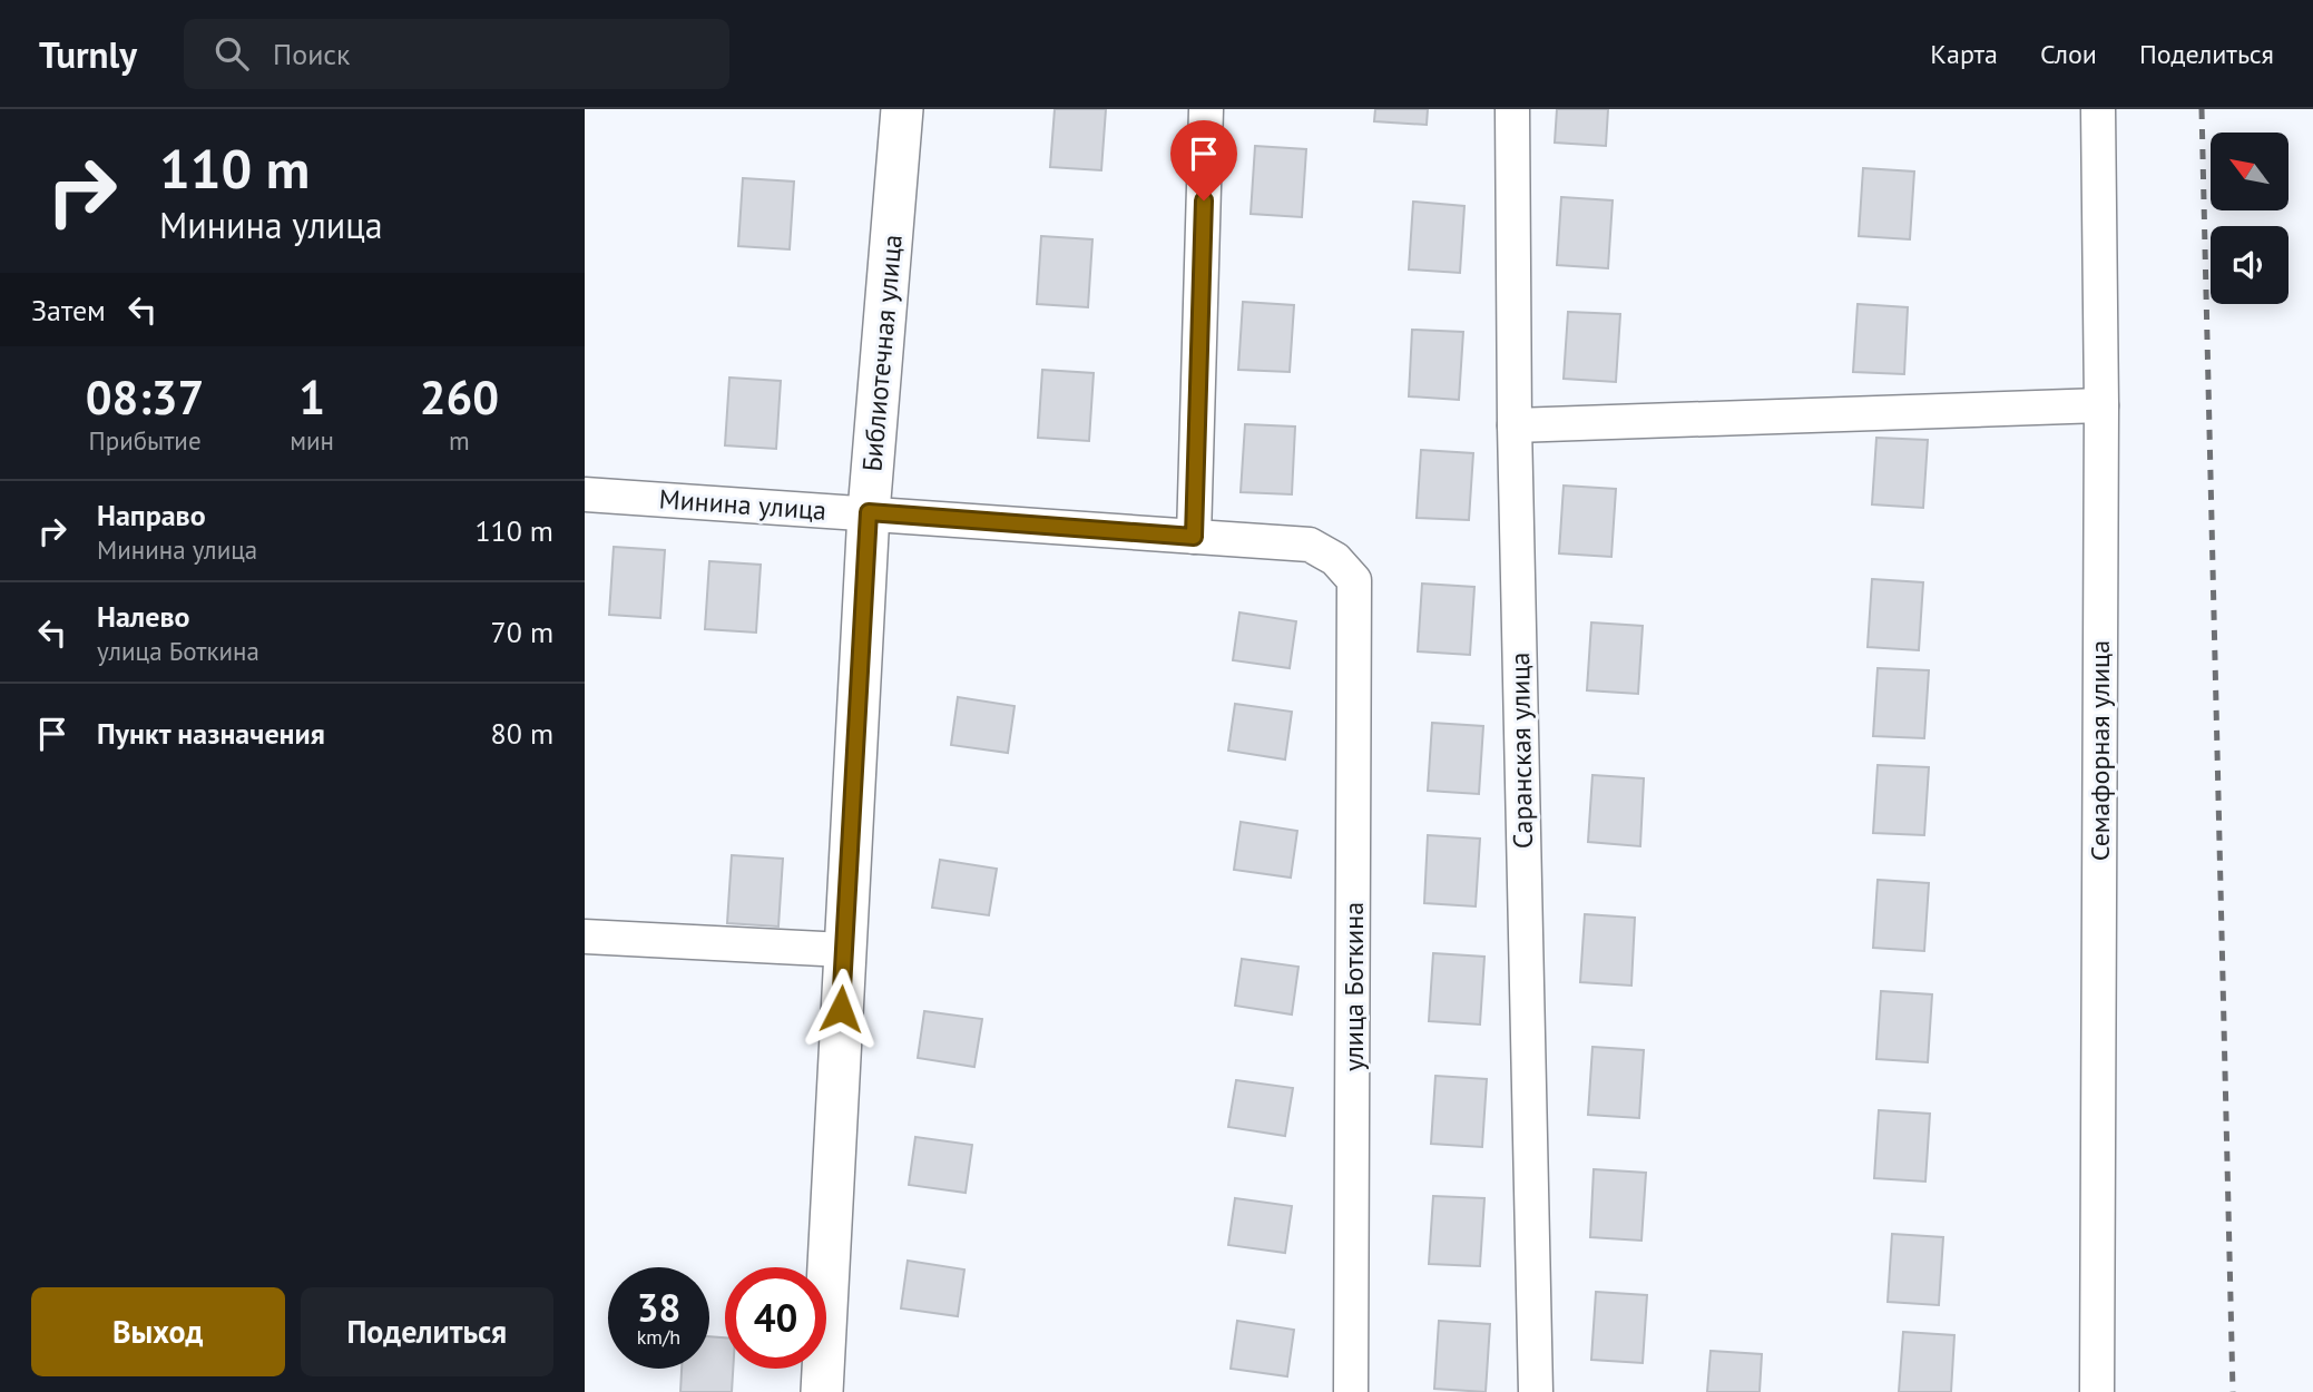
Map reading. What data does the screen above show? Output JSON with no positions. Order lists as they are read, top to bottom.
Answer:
{
  "streets": {
    "street": [
      "Библиотечная улица",
      "Минина улица",
      "Саранская улица",
      "Семафорная улица",
      "улица Боткина"
    ]
  },
  "crossings": [
    ["Библиотечная улица", "Минина улица"],
    ["Минина улица", "улица Боткина"]
  ],
  "north": "top left",
  "page": {
    "header": "Turnly",
    "search": "Поиск",
    "nav": ["Карта", "Слои", "Поделиться"],
    "turn": ["110 m", "Минина улица"],
    "then": "Затем",
    "eta": [
      "08:37",
      "Прибытие",
      "1",
      "мин",
      "260",
      "m"
    ],
    "list": [
      {
        "name": "Направо",
        "note": "Минина улица",
        "value": "110 m"
      },
      {
        "name": "Налево",
        "note": "улица Боткина",
        "value": "70 m"
      },
      {
        "name": "Пункт назначения",
        "value": "80 m"
      }
    ],
    "speed": "38 km/h",
    "limit": "40",
    "buttons": ["Выход", "Поделиться"]
  }
}
